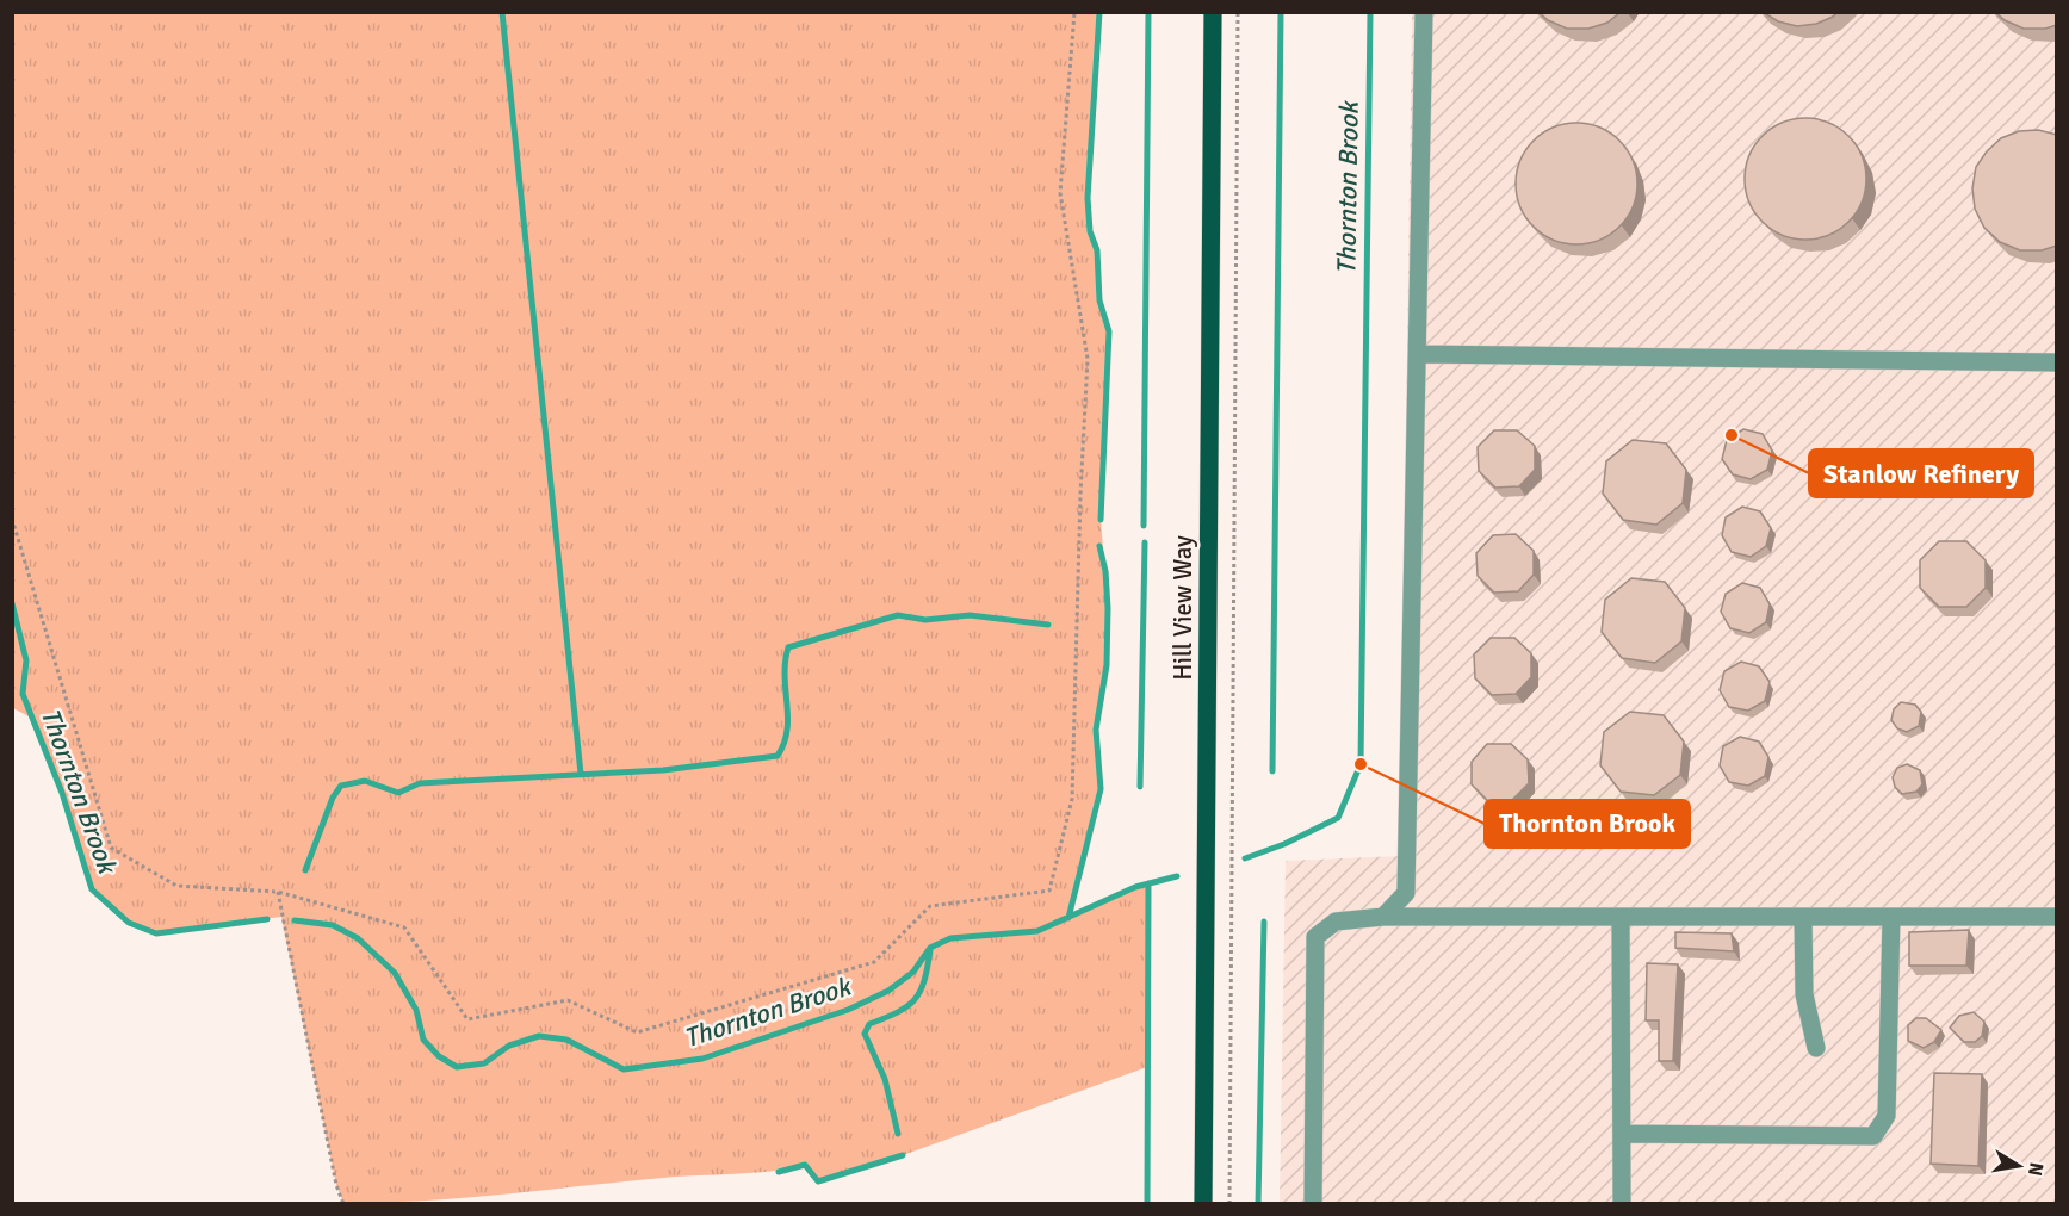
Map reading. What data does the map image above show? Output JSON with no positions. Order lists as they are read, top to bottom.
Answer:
{
  "streets": {
    "main road": ["Hill View Way"]
  },
  "water": ["Thornton Brook"],
  "places": ["Stanlow Refinery", "Thornton Brook"],
  "north": "right"
}
